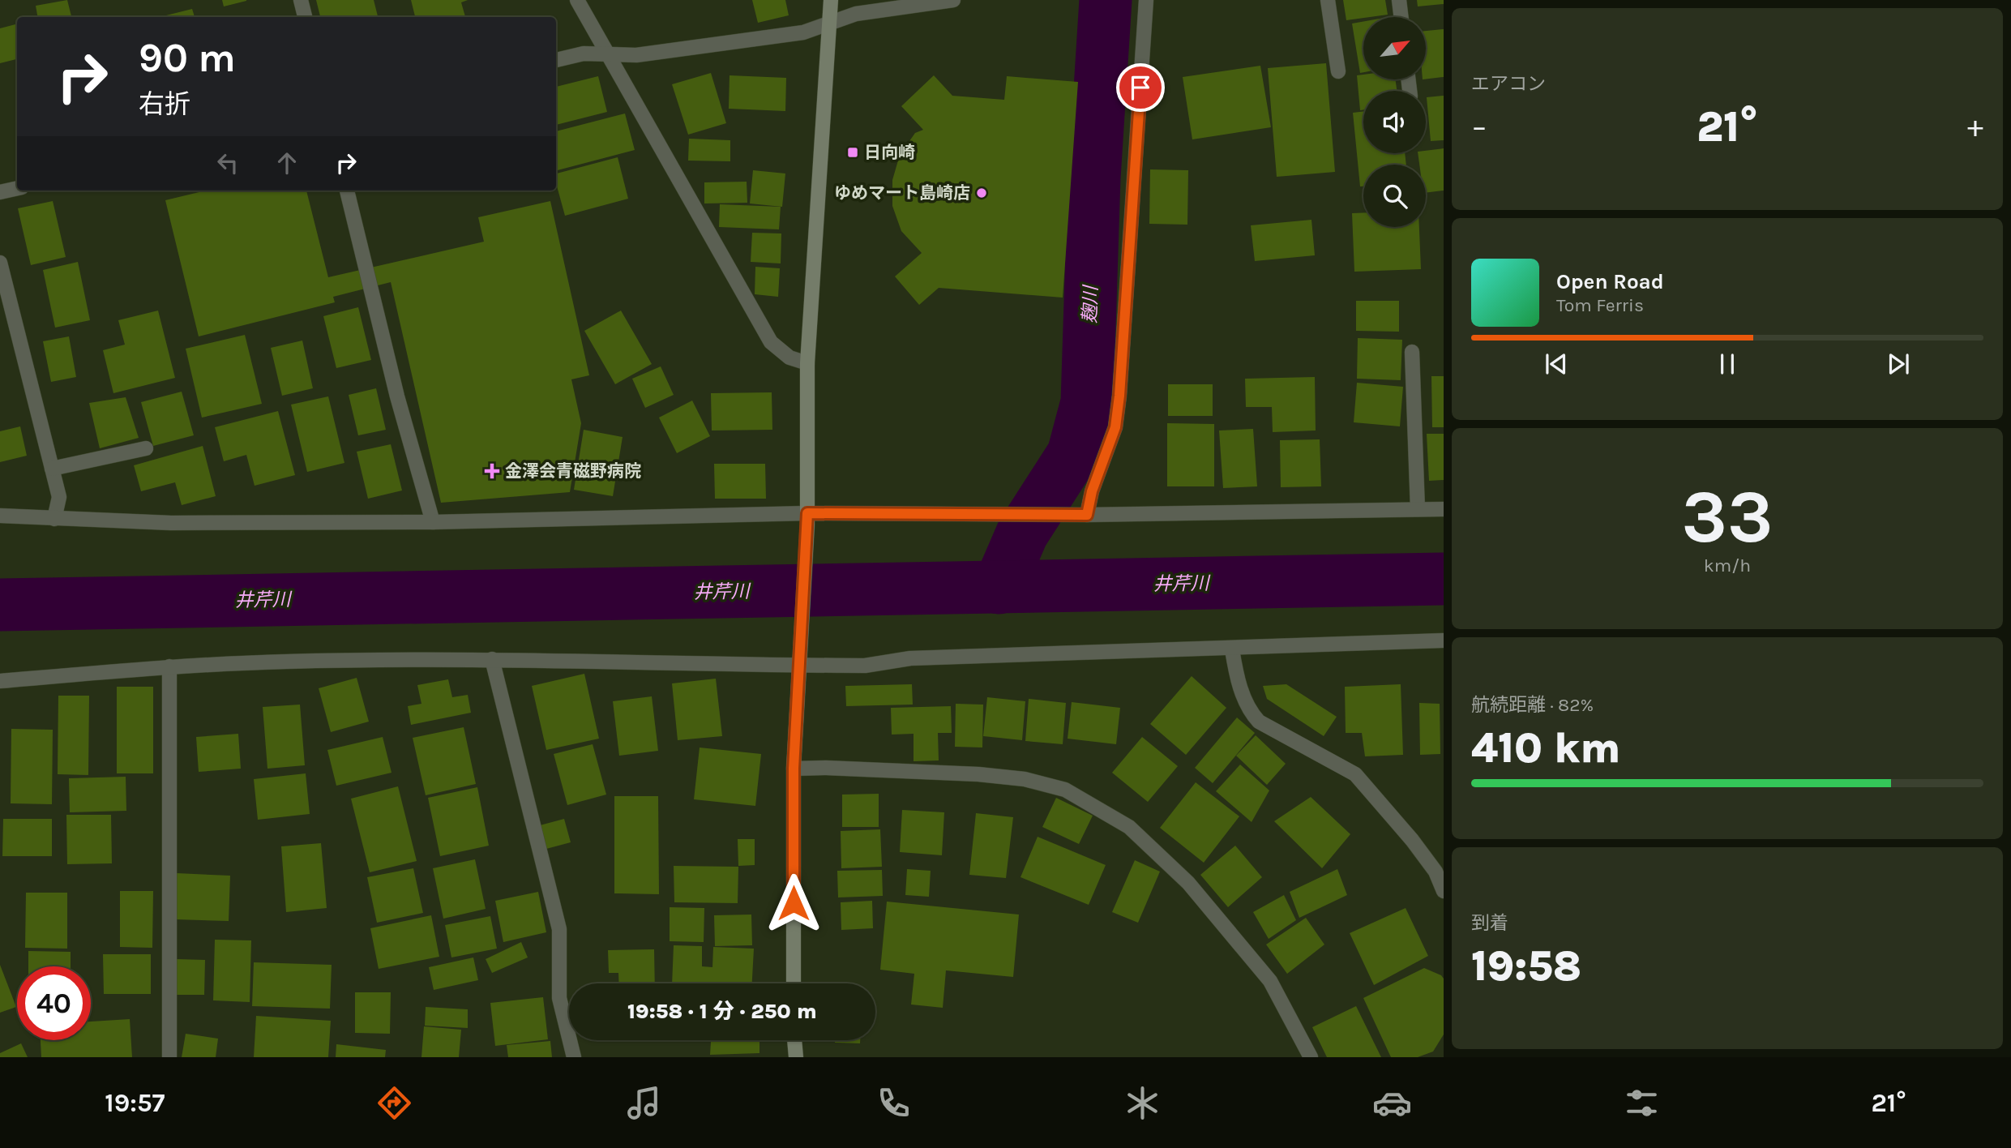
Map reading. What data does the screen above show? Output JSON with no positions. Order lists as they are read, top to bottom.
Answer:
{
  "water": ["麹川", "井芹川"],
  "places": {
    "transit": ["日向崎"],
    "other": ["ゆめマート島崎店"],
    "health": ["金澤会青磁野病院"]
  },
  "north": "top right",
  "page": {
    "tile": [
      "エアコン",
      ["33", "km/h"],
      ["航続距離 · 82%", "410 km"],
      ["到着", "19:58"]
    ],
    "turn": ["90 m", "右折"],
    "heat": ["−", "21°", "+"],
    "song": ["Open Road", "Tom Ferris"],
    "limit": "40",
    "trip": "19:58 · 1 分 · 250 m",
    "tabs": ["19:57", "21°"]
  }
}
